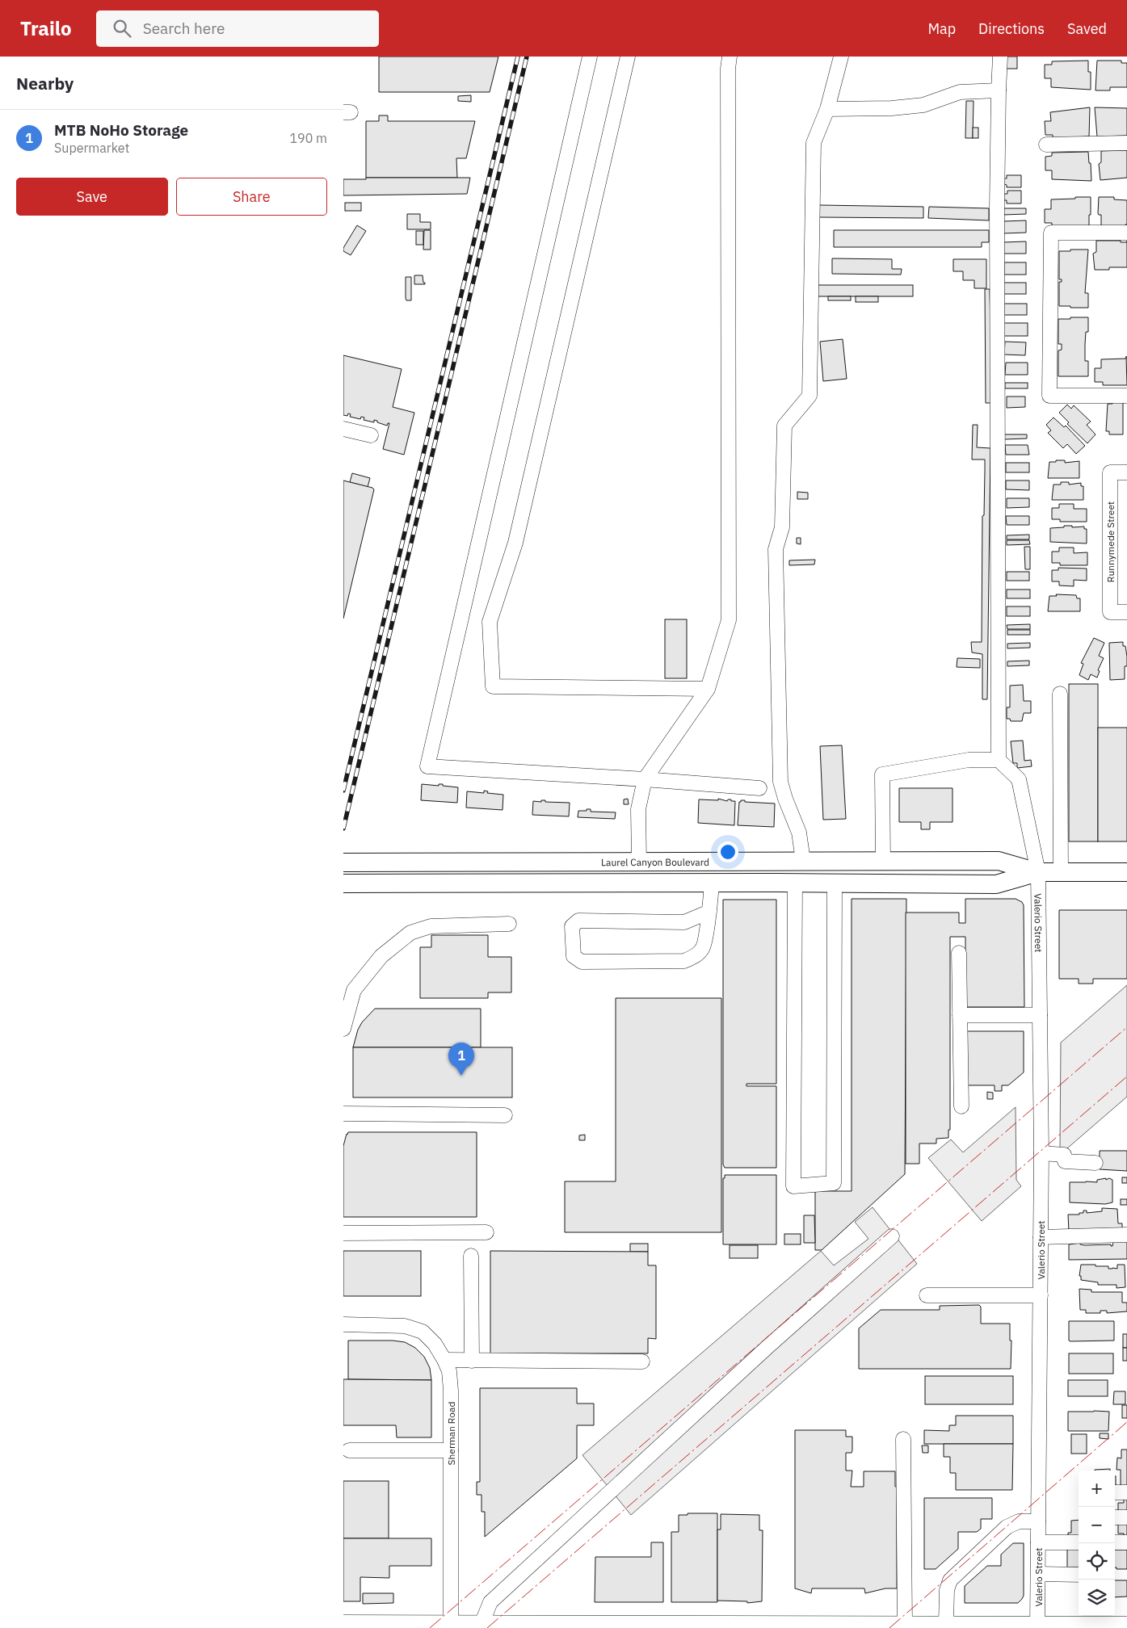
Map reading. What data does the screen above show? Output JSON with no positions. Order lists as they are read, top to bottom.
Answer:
{
  "streets": {
    "main road": ["Laurel Canyon Boulevard"],
    "street": ["Runnymede Street", "Valerio Street", "Sherman Road"]
  },
  "crossings": [
    ["Laurel Canyon Boulevard", "Valerio Street"]
  ],
  "page": {
    "header": "Trailo",
    "search": "Search here",
    "nav": ["Map", "Directions", "Saved"],
    "heading": "Nearby",
    "list": [
      {
        "mark": "1",
        "name": "MTB NoHo Storage",
        "note": "Supermarket",
        "value": "190 m"
      }
    ],
    "buttons": ["Save", "Share"],
    "pins": "1",
    "map_buttons": ["+", "−"]
  }
}
